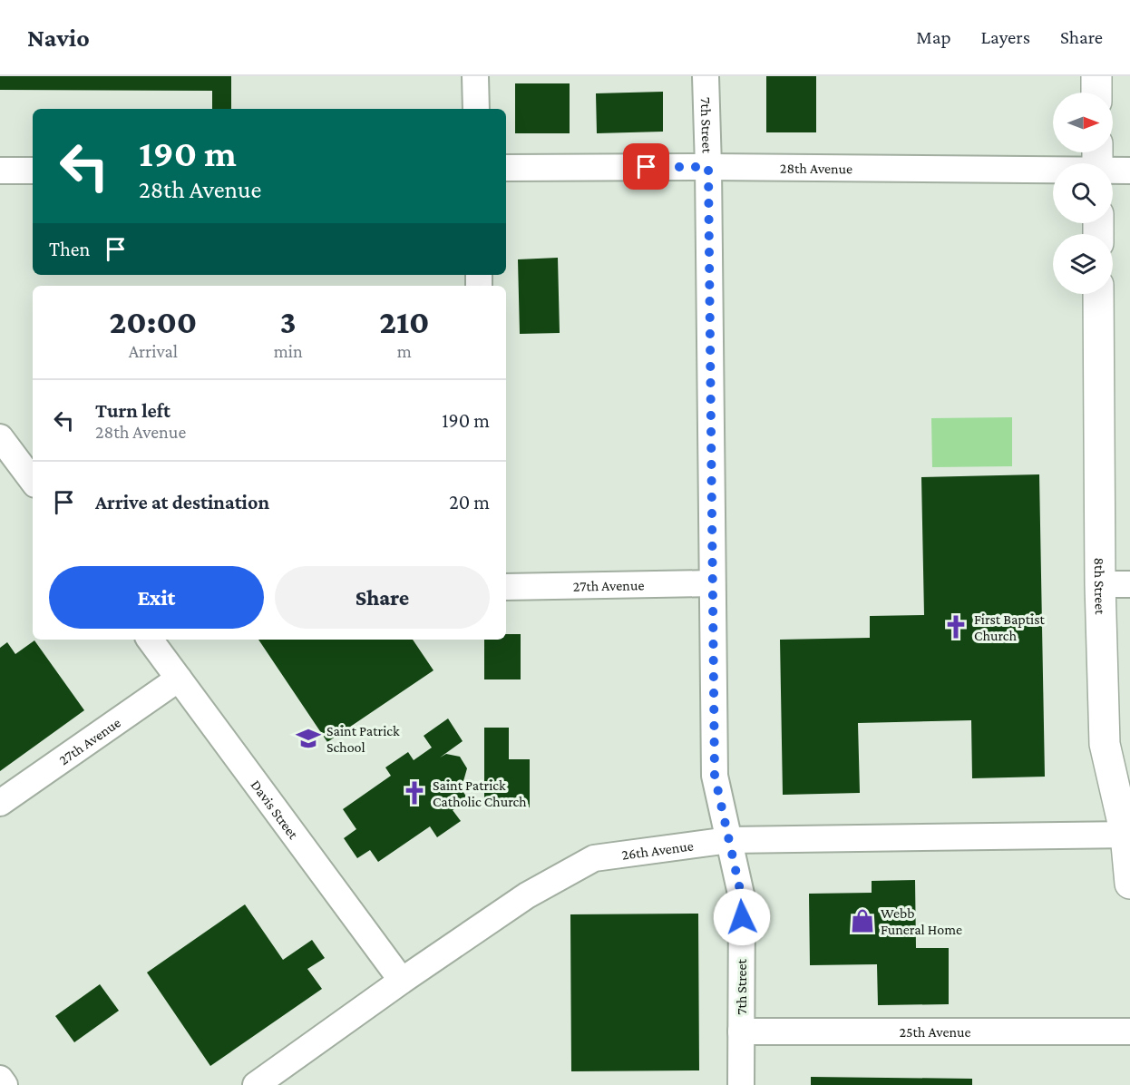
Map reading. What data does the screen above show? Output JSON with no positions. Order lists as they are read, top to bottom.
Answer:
{
  "streets": {
    "main road": ["8th Street"],
    "street": [
      "7th Street",
      "28th Avenue",
      "27th Avenue",
      "Davis Street",
      "26th Avenue",
      "25th Avenue"
    ]
  },
  "crossings": [
    ["7th Street", "28th Avenue"],
    ["7th Street", "27th Avenue"],
    ["7th Street", "26th Avenue"],
    ["7th Street", "25th Avenue"],
    ["27th Avenue", "Davis Street"],
    ["8th Street", "26th Avenue"],
    ["Davis Street", "26th Avenue"]
  ],
  "places": {
    "church": ["First Baptist Church", "Saint Patrick Catholic Church"],
    "school or university": ["Saint Patrick School"],
    "shop": ["Webb Funeral Home"]
  },
  "north": "right",
  "page": {
    "header": "Navio",
    "nav": ["Map", "Layers", "Share"],
    "turn": ["190 m", "28th Avenue"],
    "then": "Then",
    "eta": [
      "20:00",
      "Arrival",
      "3",
      "min",
      "210",
      "m"
    ],
    "list": [
      {
        "name": "Turn left",
        "note": "28th Avenue",
        "value": "190 m"
      },
      {
        "name": "Arrive at destination",
        "value": "20 m"
      }
    ],
    "buttons": ["Exit", "Share"]
  }
}
